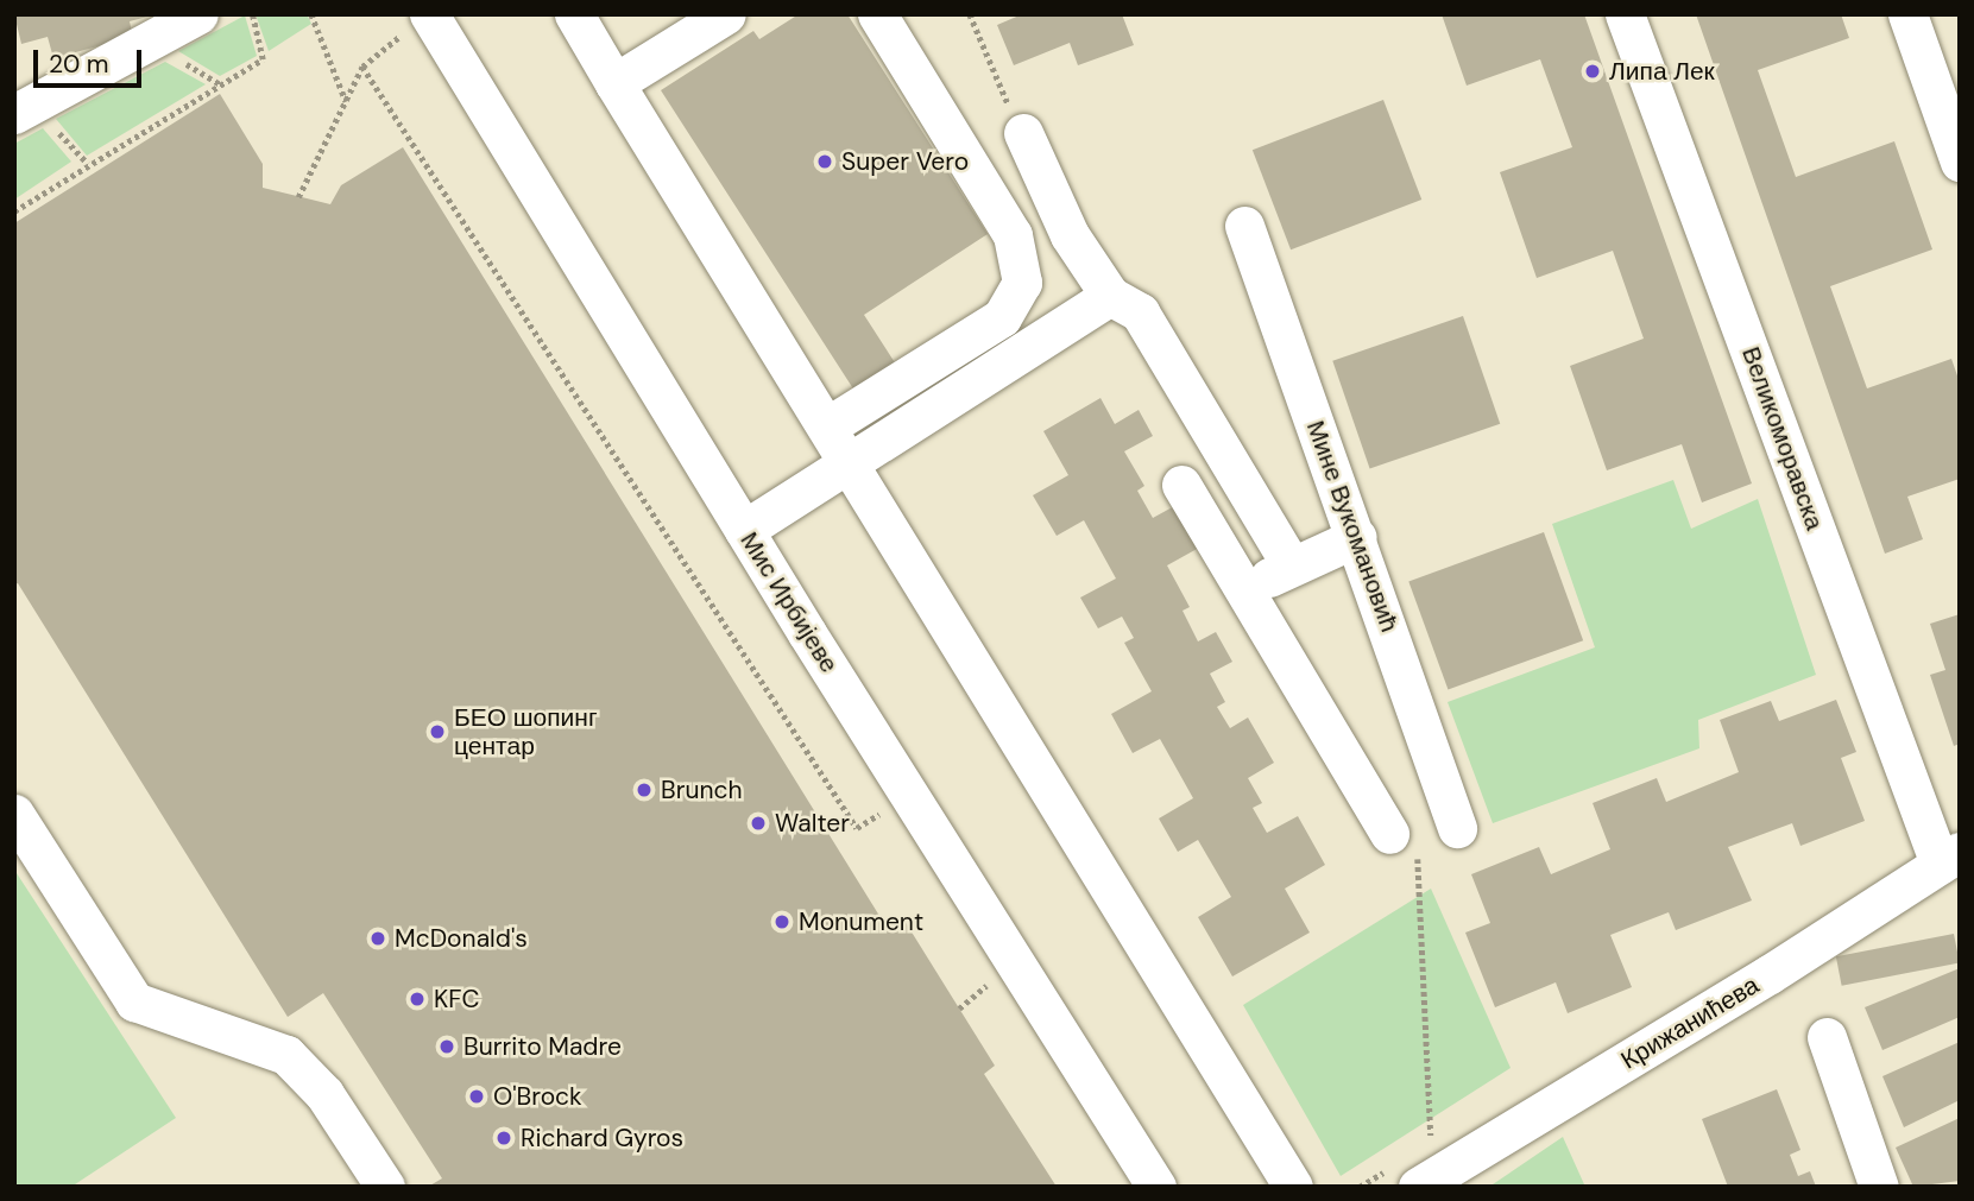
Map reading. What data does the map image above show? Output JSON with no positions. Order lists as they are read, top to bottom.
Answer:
{
  "streets": {
    "street": [
      "Великоморавска",
      "Мине Вукомановић",
      "Мис Ирбијеве",
      "Крижанићева"
    ]
  },
  "crossings": [
    ["Великоморавска", "Крижанићева"]
  ],
  "places": [
    "Липа Лек",
    "Super Vero",
    "БЕО шопинг центар",
    "Brunch",
    "Walter",
    "Monument",
    "McDonald's",
    "KFC",
    "Burrito Madre",
    "O'Brock",
    "Richard Gyros"
  ],
  "scale_bar": "20 m"
}
